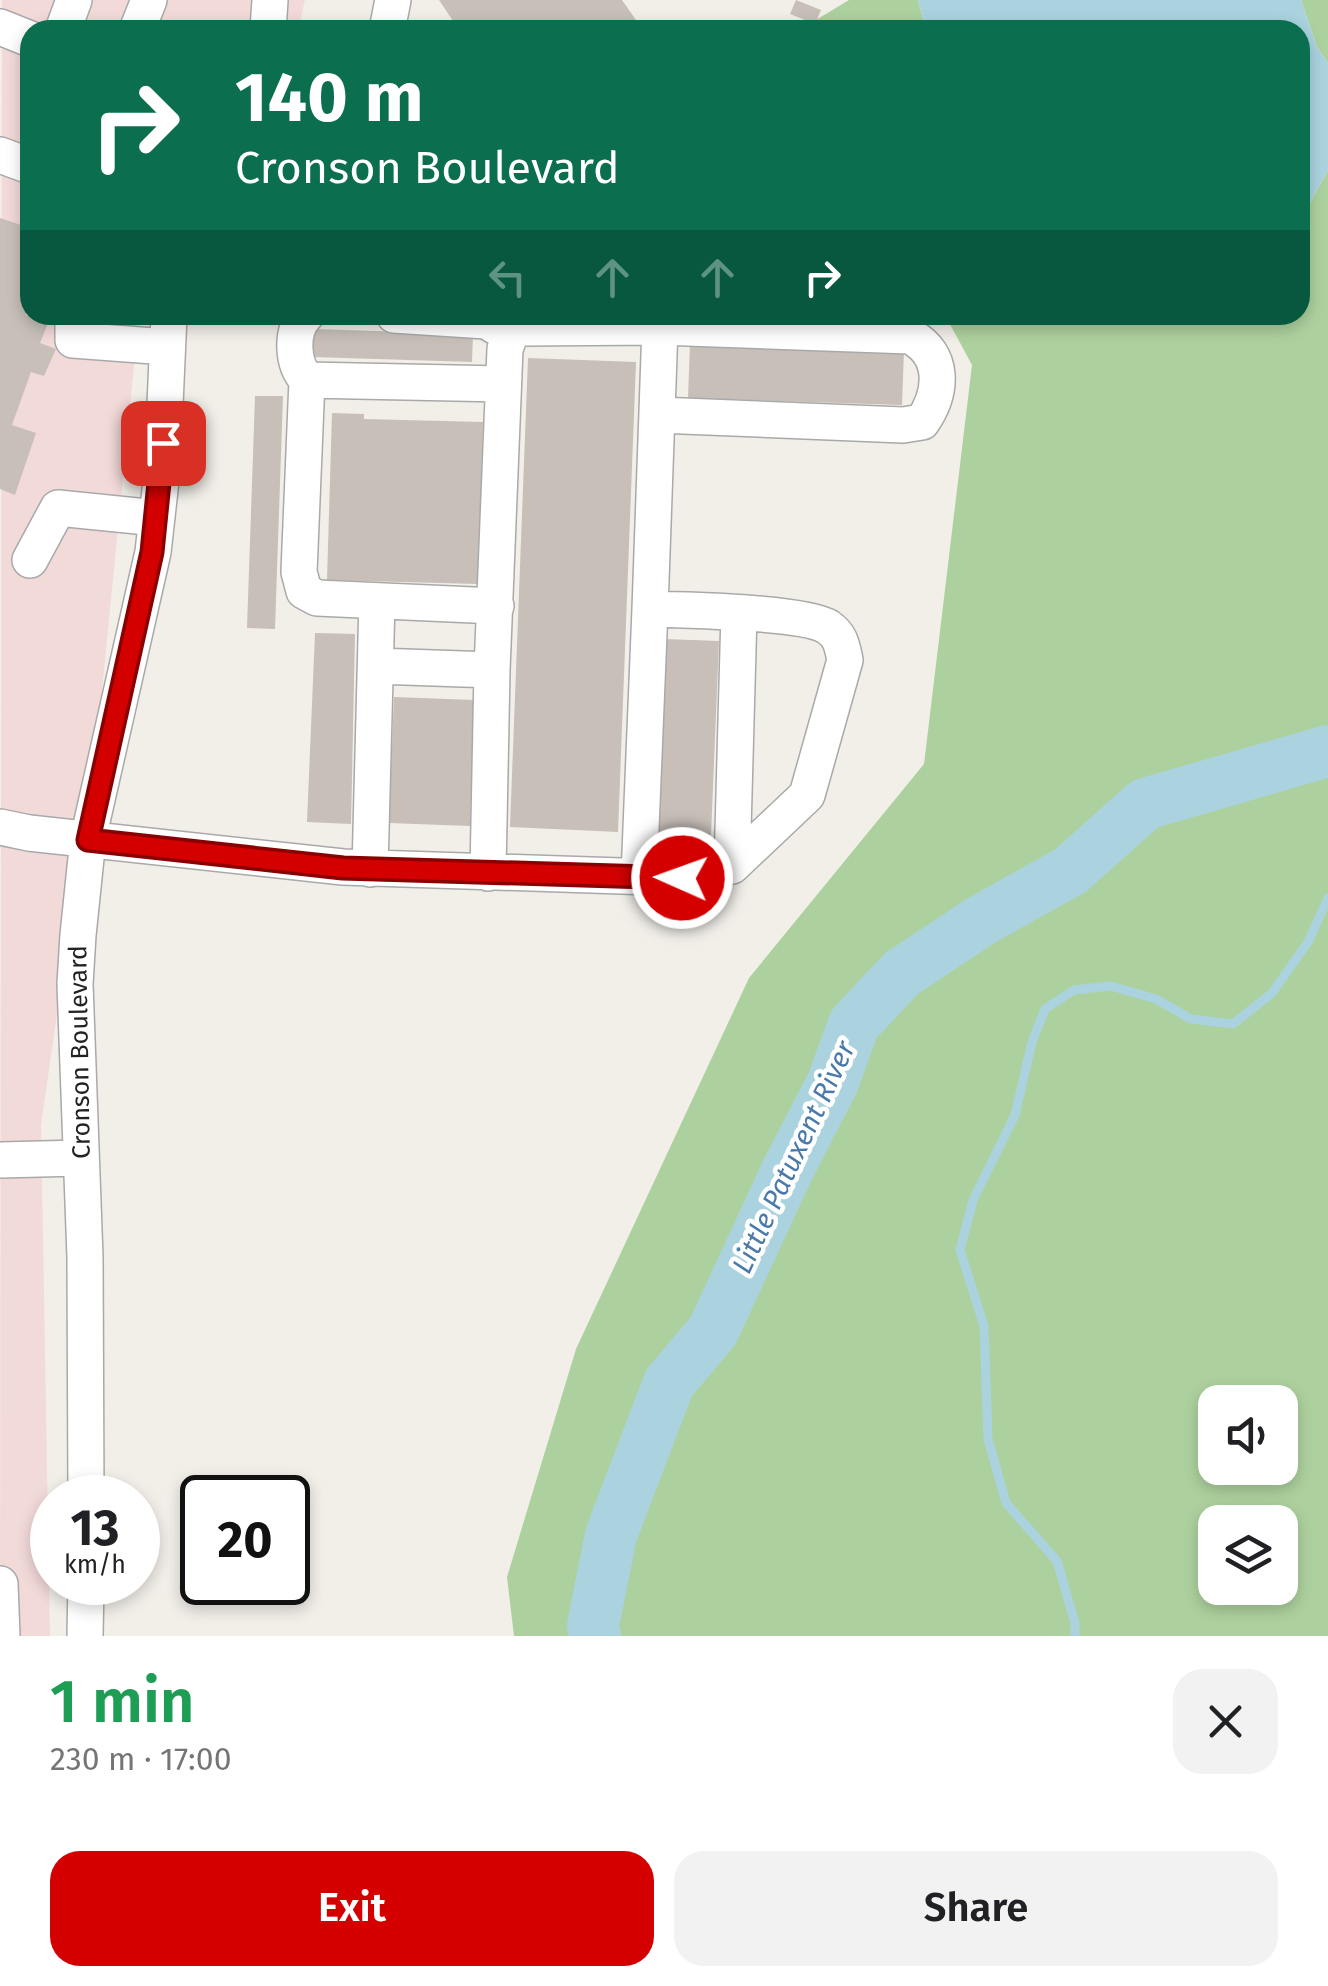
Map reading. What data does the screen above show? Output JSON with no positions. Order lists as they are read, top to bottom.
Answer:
{
  "streets": {
    "street": ["Cronson Boulevard"]
  },
  "water": ["Little Patuxent River"],
  "page": {
    "turn": ["140 m", "Cronson Boulevard"],
    "speed": "13 km/h",
    "limit": "20",
    "heading": ["1 min", "230 m · 17:00"],
    "buttons": ["Exit", "Share"]
  }
}
